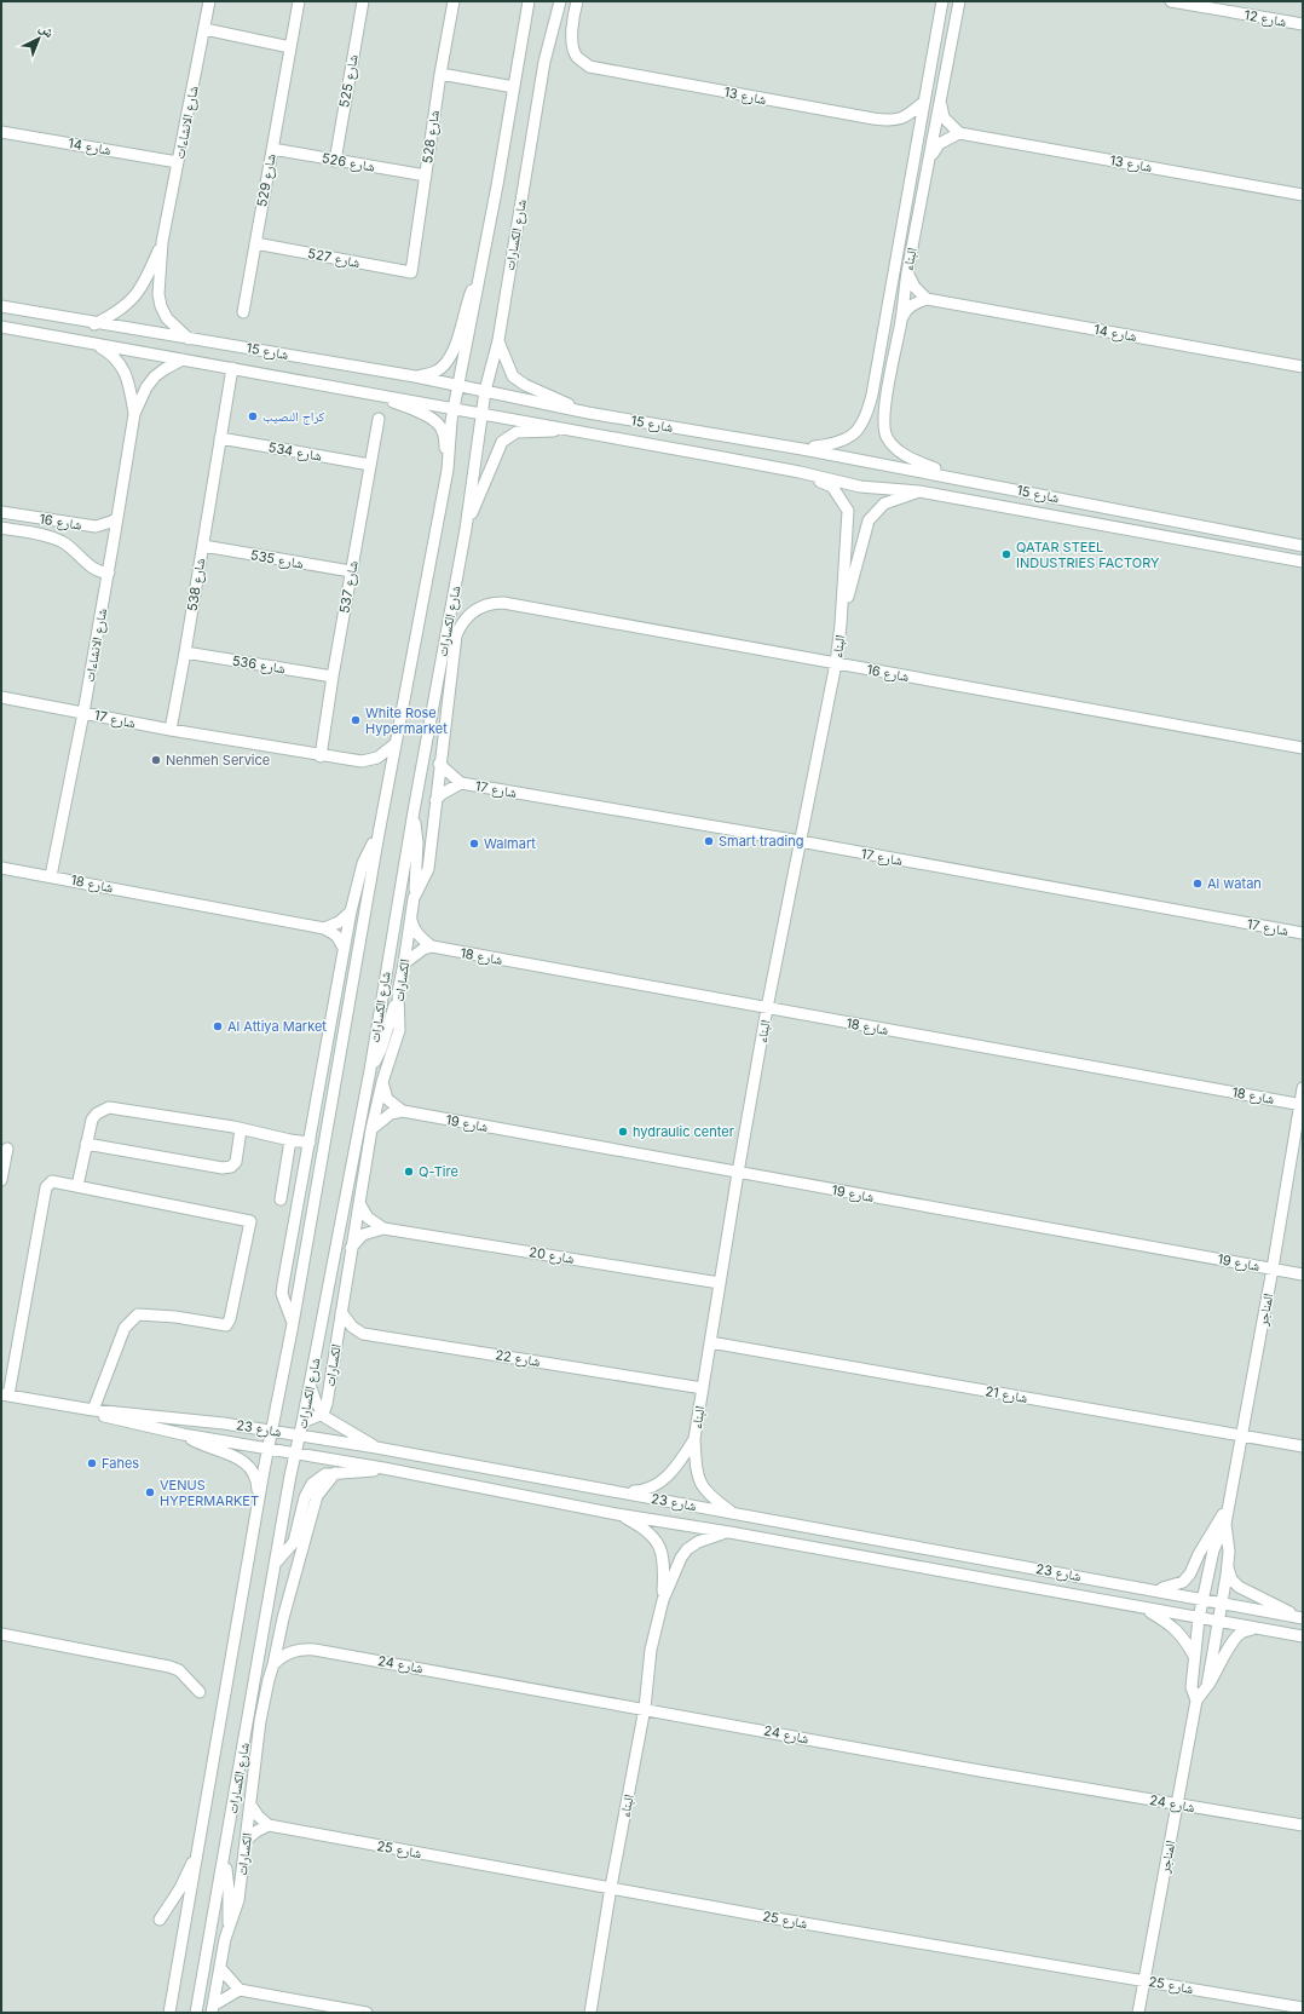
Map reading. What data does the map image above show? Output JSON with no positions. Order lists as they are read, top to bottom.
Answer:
{
  "streets": {
    "street": [
      "شارع 12",
      "شارع 525",
      "شارع 13",
      "شارع الانشاءات",
      "شارع 528",
      "شارع 14",
      "شارع 526",
      "شارع 529",
      "شارع الكسارات",
      "شارع 527",
      "البناء",
      "شارع 15",
      "شارع 534",
      "شارع 16",
      "شارع 535",
      "شارع 538",
      "شارع 537",
      "شارع 536",
      "شارع 17",
      "شارع 18",
      "الكسارات",
      "شارع 19",
      "شارع 20",
      "المناجر",
      "شارع 22",
      "شارع 21",
      "شارع 23",
      "شارع 24",
      "شارع 25"
    ]
  },
  "crossings": [
    ["شارع 525", "شارع 526"],
    ["شارع 13", "البناء"],
    ["شارع الانشاءات", "شارع 14"],
    ["شارع الانشاءات", "شارع 15"],
    ["شارع الانشاءات", "شارع 16"],
    ["شارع الانشاءات", "شارع 17"],
    ["شارع الانشاءات", "شارع 18"],
    ["شارع 528", "شارع 526"],
    ["شارع 528", "شارع 527"],
    ["شارع 526", "شارع 529"],
    ["شارع 529", "شارع 527"],
    ["شارع الكسارات", "شارع 15"],
    ["شارع الكسارات", "شارع 17"],
    ["شارع الكسارات", "شارع 23"],
    ["البناء", "شارع 15"],
    ["البناء", "شارع 16"],
    ["البناء", "شارع 17"],
    ["البناء", "شارع 18"],
    ["البناء", "شارع 19"],
    ["البناء", "شارع 20"],
    ["البناء", "شارع 22"],
    ["البناء", "شارع 21"],
    ["البناء", "شارع 23"],
    ["البناء", "شارع 24"],
    ["البناء", "شارع 25"],
    ["شارع 534", "شارع 538"],
    ["شارع 534", "شارع 537"],
    ["شارع 16", "الكسارات"],
    ["شارع 535", "شارع 538"],
    ["شارع 535", "شارع 537"],
    ["شارع 538", "شارع 536"],
    ["شارع 538", "شارع 17"],
    ["شارع 537", "شارع 536"],
    ["شارع 537", "شارع 17"],
    ["شارع 17", "الكسارات"],
    ["شارع 18", "المناجر"],
    ["الكسارات", "شارع 20"],
    ["الكسارات", "شارع 22"],
    ["الكسارات", "شارع 24"],
    ["شارع 19", "المناجر"],
    ["المناجر", "شارع 21"],
    ["المناجر", "شارع 23"],
    ["المناجر", "شارع 24"],
    ["المناجر", "شارع 25"]
  ],
  "places": [
    "كراج النصيب",
    "QATAR STEEL INDUSTRIES FACTORY",
    "White Rose Hypermarket",
    "Nehmeh Service",
    "Smart trading",
    "Walmart",
    "Al watan",
    "Al Attiya Market",
    "hydraulic center",
    "Q-Tire",
    "Fahes",
    "VENUS HYPERMARKET"
  ],
  "north": "top right"
}
